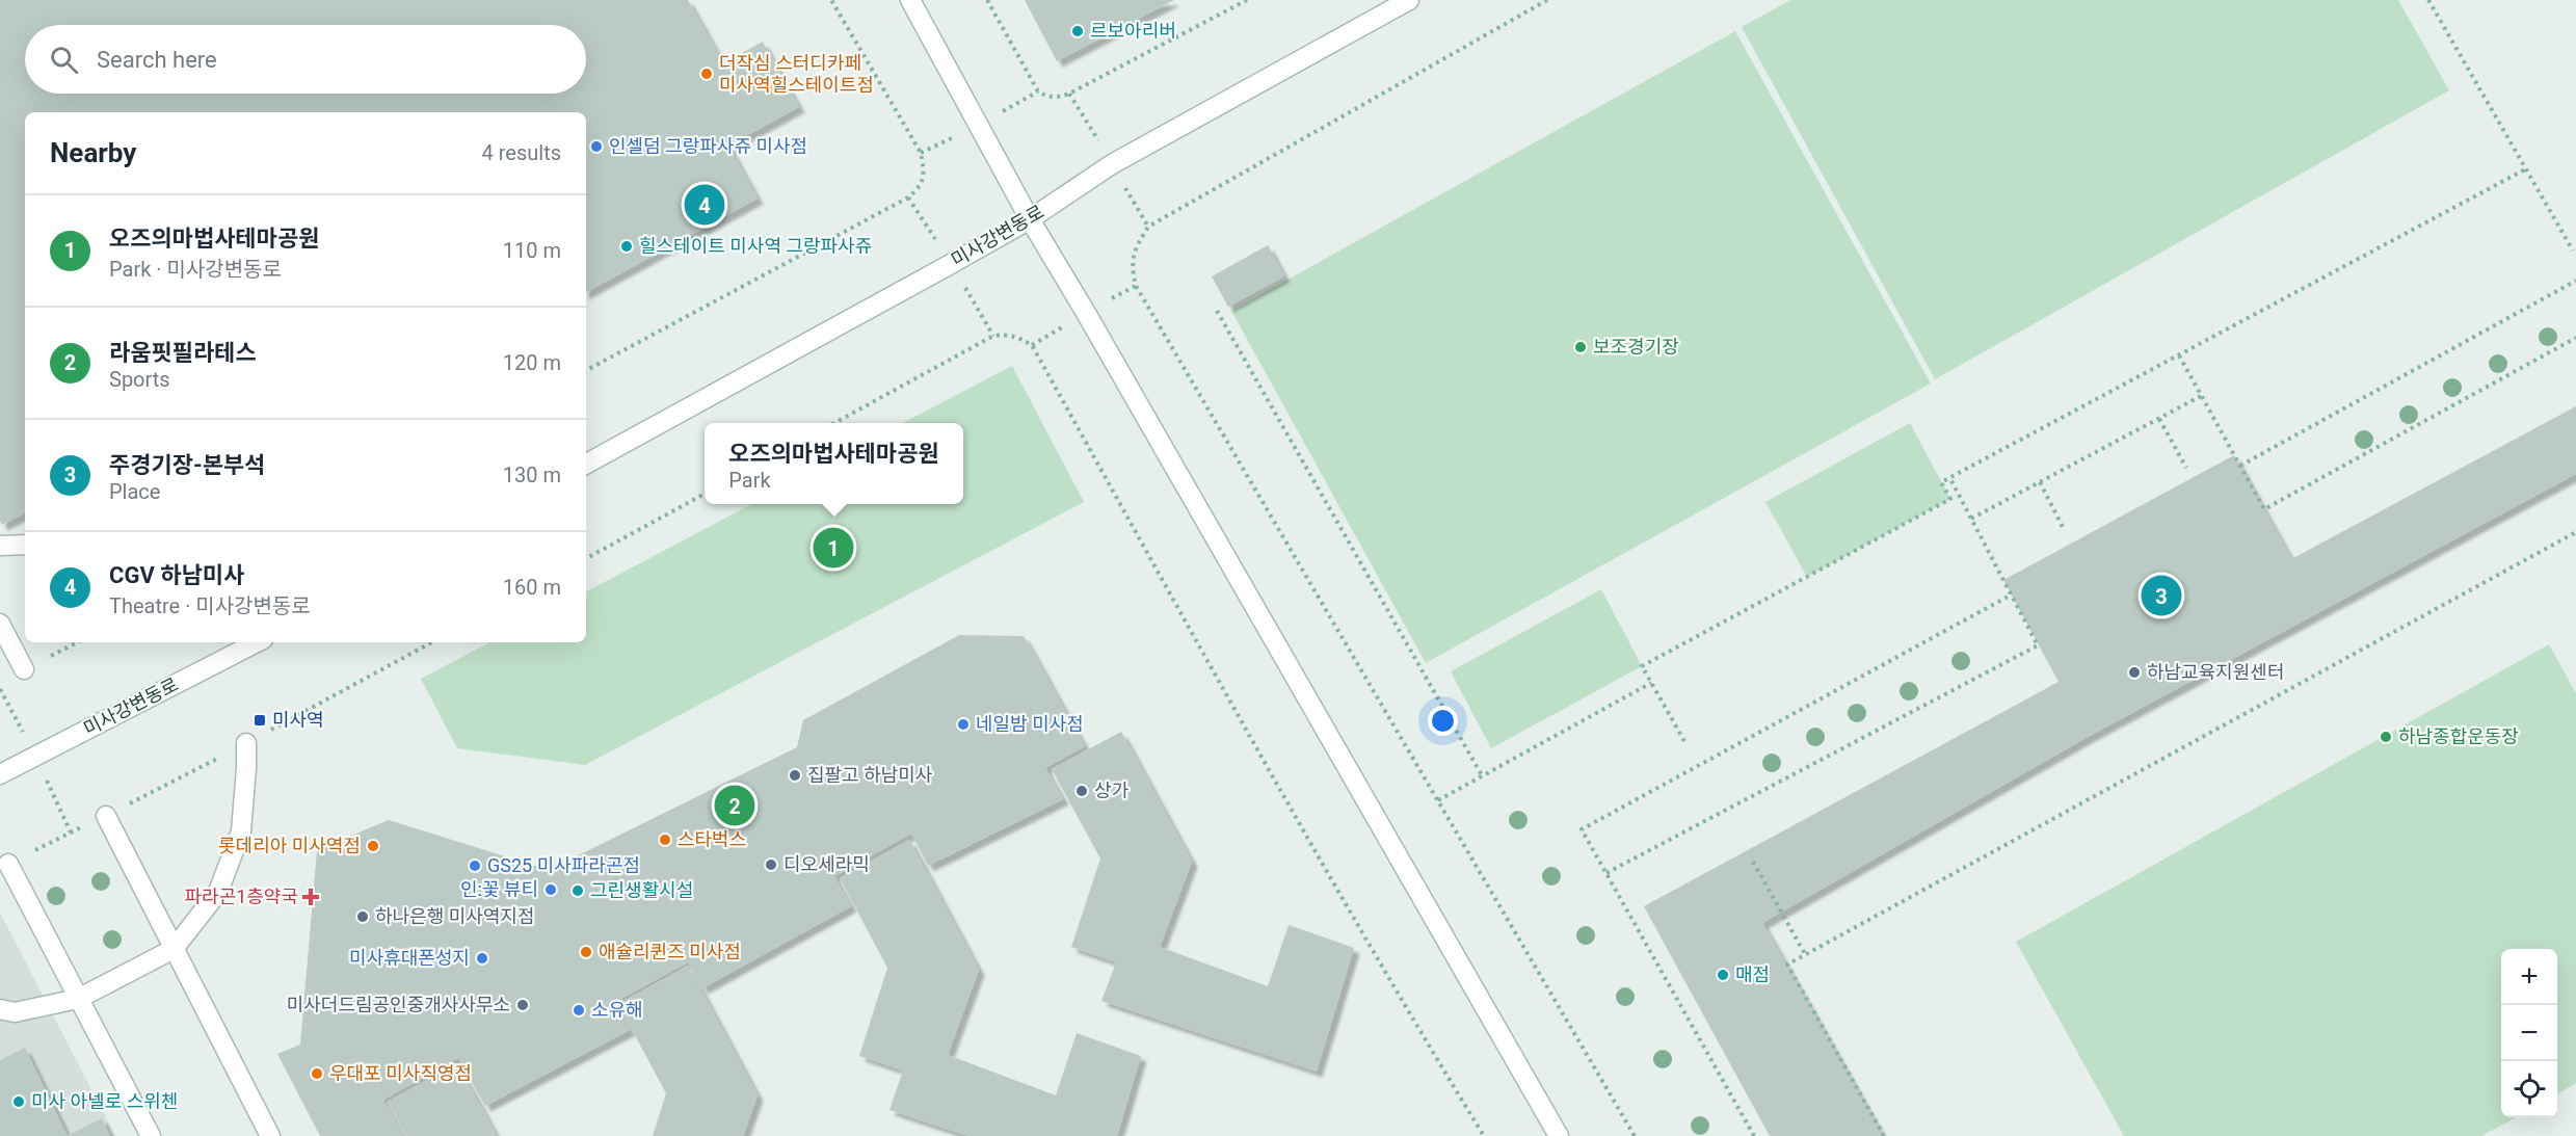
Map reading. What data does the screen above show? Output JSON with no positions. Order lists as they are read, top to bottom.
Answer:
{
  "streets": {
    "street": ["미사강변동로"]
  },
  "places": {
    "other": [
      "르보아리버",
      "더작심 스터디카페 미사역힐스테이트점",
      "인셀덤 그랑파사쥬 미사점",
      "힐스테이트 미사역 그랑파사쥬",
      "보조경기장",
      "하남교육지원센터",
      "네일밤 미사점",
      "하남종합운동장",
      "집팔고 하남미사",
      "상가",
      "스타벅스",
      "롯데리아 미사역점",
      "디오세라믹",
      "GS25 미사파라곤점",
      "인:꽃 뷰티",
      "그린생활시설",
      "하나은행 미사역지점",
      "애슐리퀸즈 미사점",
      "미사휴대폰성지",
      "매점",
      "미사더드림공인중개사사무소",
      "소유해",
      "우대포 미사직영점",
      "미사 아넬로 스위첸"
    ],
    "transit": ["미사역"],
    "health": ["파라곤1층약국"]
  },
  "page": {
    "search": "Search here",
    "heading": ["Nearby", "4 results"],
    "pins": [
      "4",
      "1",
      "3",
      "2"
    ],
    "list": [
      {
        "mark": "1",
        "name": "오즈의마법사테마공원",
        "note": "Park · 미사강변동로",
        "value": "110 m"
      },
      {
        "mark": "2",
        "name": "라움핏필라테스",
        "note": "Sports",
        "value": "120 m"
      },
      {
        "mark": "3",
        "name": "주경기장-본부석",
        "note": "Place",
        "value": "130 m"
      },
      {
        "mark": "4",
        "name": "CGV 하남미사",
        "note": "Theatre · 미사강변동로",
        "value": "160 m"
      }
    ],
    "popup": ["오즈의마법사테마공원", "Park"],
    "map_buttons": ["+", "−"]
  }
}
